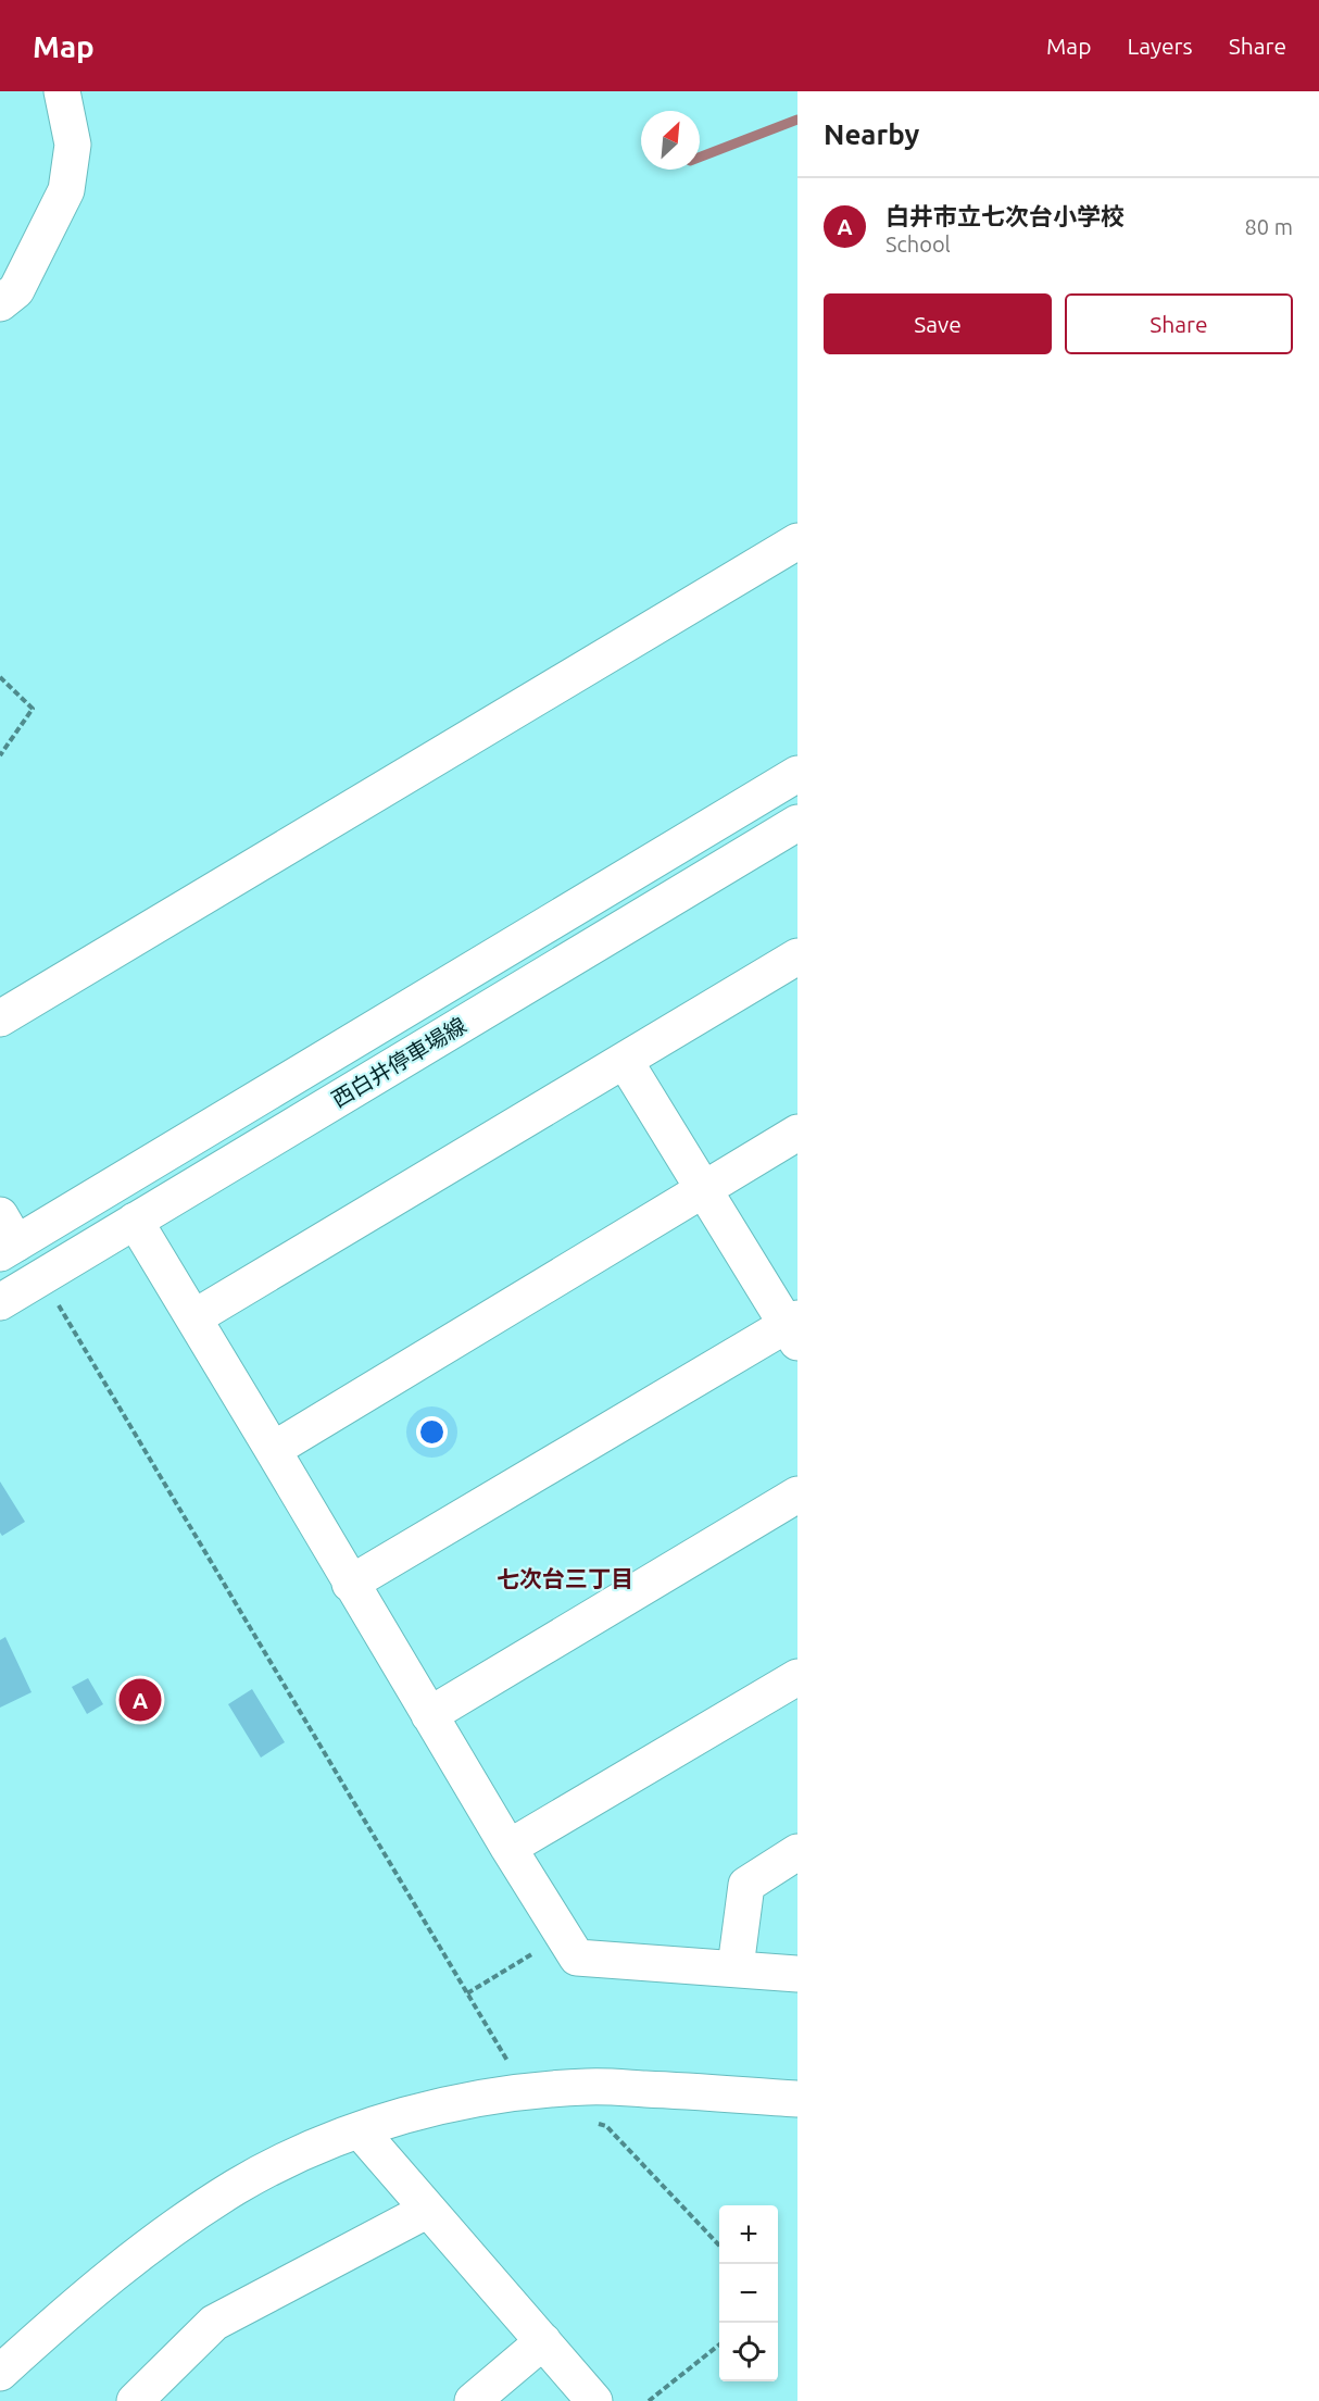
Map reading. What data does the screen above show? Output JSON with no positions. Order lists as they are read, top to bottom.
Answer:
{
  "streets": {
    "street": ["西白井停車場線"]
  },
  "districts": ["七次台三丁目"],
  "north": "top right",
  "page": {
    "header": "Map",
    "nav": ["Map", "Layers", "Share"],
    "heading": "Nearby",
    "list": [
      {
        "mark": "A",
        "name": "白井市立七次台小学校",
        "note": "School",
        "value": "80 m"
      }
    ],
    "buttons": ["Save", "Share"],
    "pins": "A",
    "map_buttons": ["+", "−"]
  }
}
